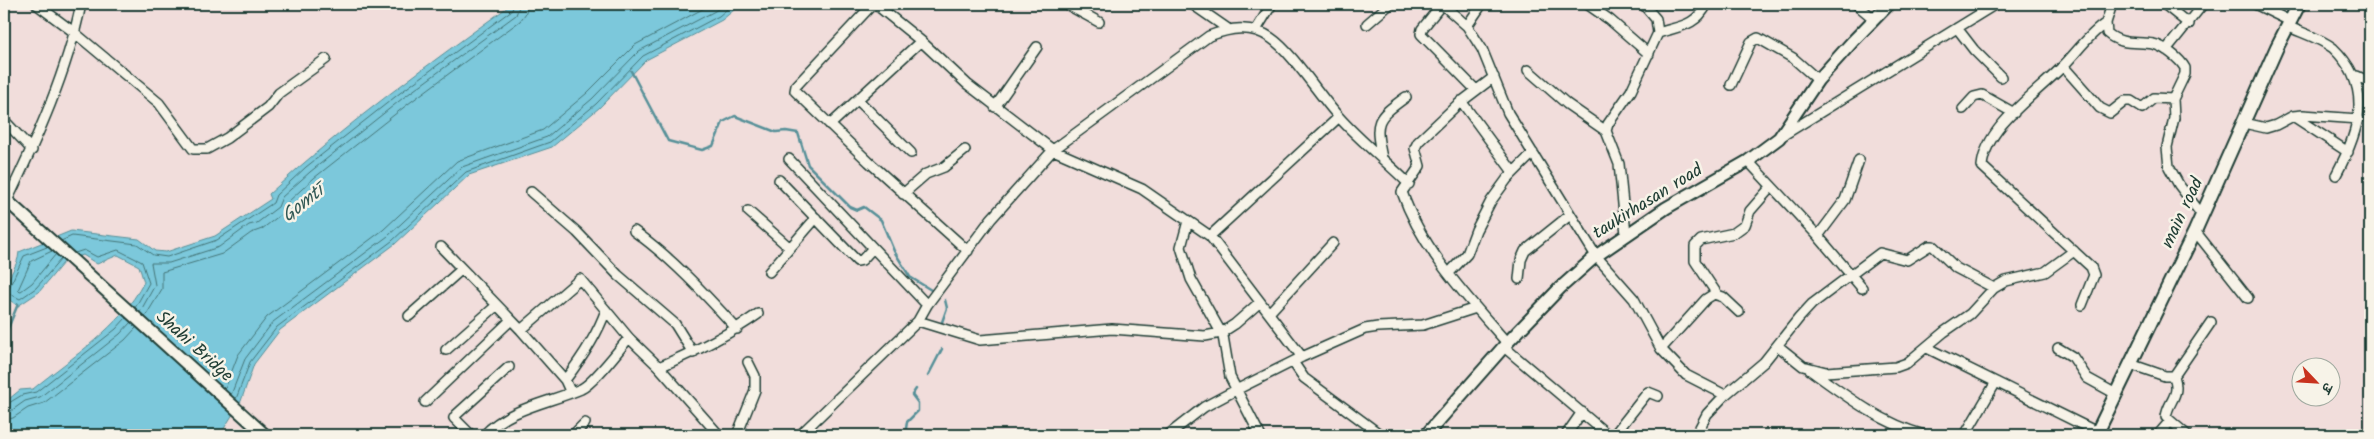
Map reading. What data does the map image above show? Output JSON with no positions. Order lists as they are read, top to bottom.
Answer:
{
  "streets": {
    "main road": ["main road"],
    "street": ["taukirhasan road", "Shahi Bridge"]
  },
  "water": ["Gomtī"],
  "north": "bottom right"
}
